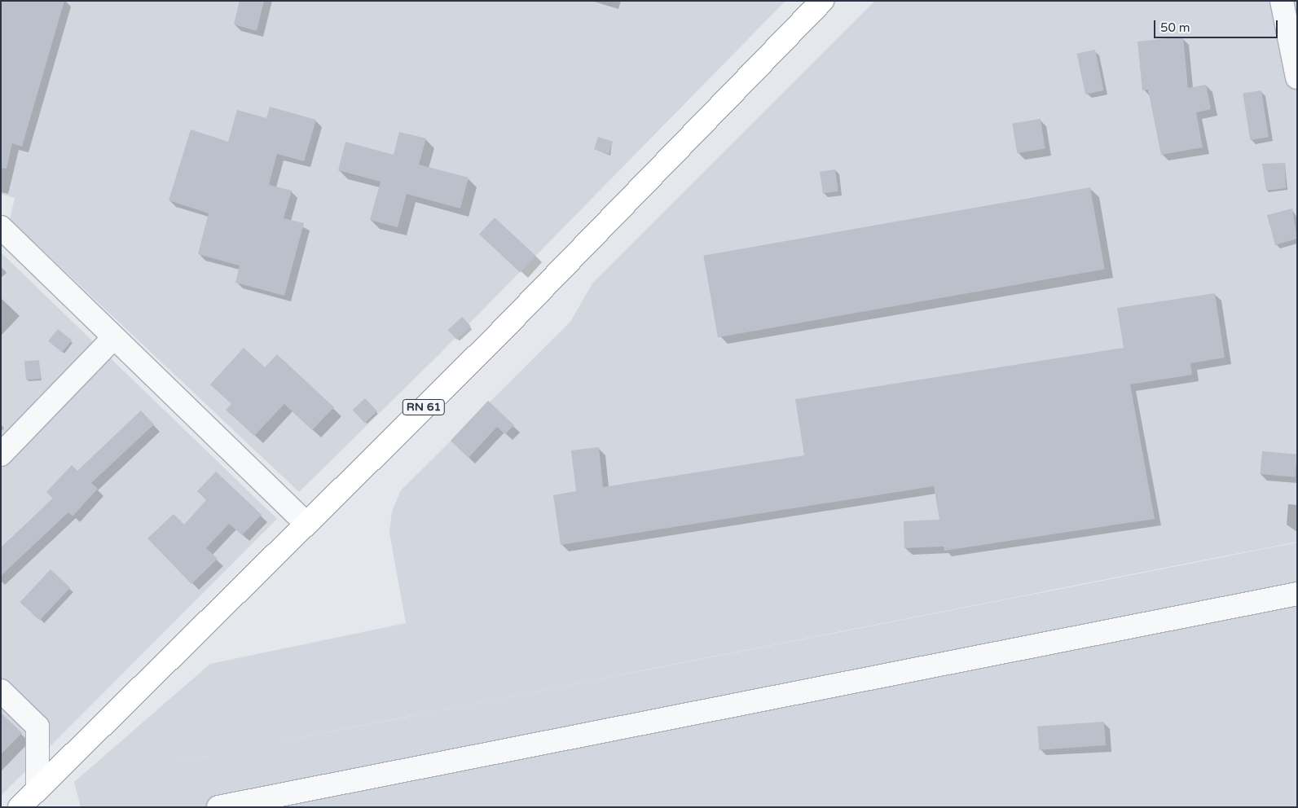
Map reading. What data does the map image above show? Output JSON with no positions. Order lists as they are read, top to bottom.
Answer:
{
  "streets": {
    "main road": ["RN 61"]
  },
  "scale_bar": "50 m"
}
